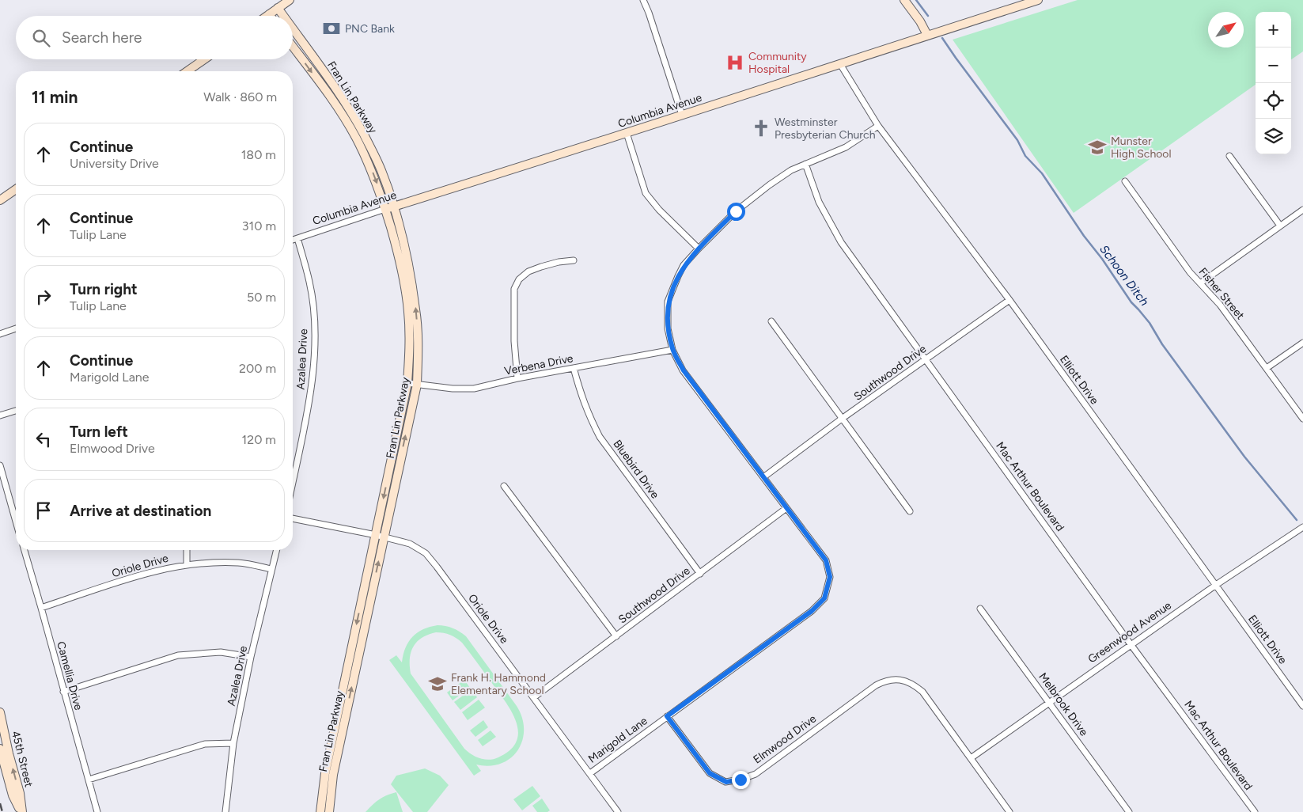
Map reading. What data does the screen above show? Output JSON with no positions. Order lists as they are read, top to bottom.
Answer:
{
  "streets": {
    "street": [
      "Fran Lin Parkway",
      "Columbia Avenue",
      "Fisher Street",
      "Azalea Drive",
      "Verbena Drive",
      "Southwood Drive",
      "Elliott Drive",
      "Bluebird Drive",
      "Mac Arthur Boulevard",
      "Oriole Drive",
      "Greenwood Avenue",
      "Camellia Drive",
      "Melbrook Drive",
      "Elmwood Drive",
      "Marigold Lane",
      "45th Street"
    ]
  },
  "crossings": [
    ["Fran Lin Parkway", "Columbia Avenue"],
    ["Fran Lin Parkway", "Verbena Drive"],
    ["Fran Lin Parkway", "Oriole Drive"],
    ["Columbia Avenue", "Azalea Drive"],
    ["Columbia Avenue", "Elliott Drive"],
    ["Azalea Drive", "Oriole Drive"],
    ["Verbena Drive", "Bluebird Drive"],
    ["Verbena Drive", "Marigold Lane"],
    ["Southwood Drive", "Elliott Drive"],
    ["Southwood Drive", "Bluebird Drive"],
    ["Southwood Drive", "Mac Arthur Boulevard"],
    ["Southwood Drive", "Oriole Drive"],
    ["Southwood Drive", "Marigold Lane"],
    ["Elliott Drive", "Greenwood Avenue"],
    ["Elliott Drive", "Marigold Lane"],
    ["Mac Arthur Boulevard", "Greenwood Avenue"],
    ["Mac Arthur Boulevard", "Marigold Lane"],
    ["Oriole Drive", "Camellia Drive"],
    ["Oriole Drive", "Marigold Lane"],
    ["Greenwood Avenue", "Melbrook Drive"],
    ["Greenwood Avenue", "Elmwood Drive"],
    ["Elmwood Drive", "Marigold Lane"]
  ],
  "water": ["Schoon Ditch"],
  "places": {
    "bank": ["PNC Bank"],
    "hospital": ["Community Hospital"],
    "church": ["Westminster Presbyterian Church"],
    "school or university": ["Munster High School", "Frank H. Hammond Elementary School"]
  },
  "north": "top right",
  "page": {
    "map_buttons": ["+", "−"],
    "search": "Search here",
    "heading": ["11 min", "Walk · 860 m"],
    "list": [
      ["Continue", "University Drive", "180 m"],
      ["Continue", "Tulip Lane", "310 m"],
      ["Turn right", "Tulip Lane", "50 m"],
      ["Continue", "Marigold Lane", "200 m"],
      ["Turn left", "Elmwood Drive", "120 m"],
      "Arrive at destination"
    ]
  }
}
